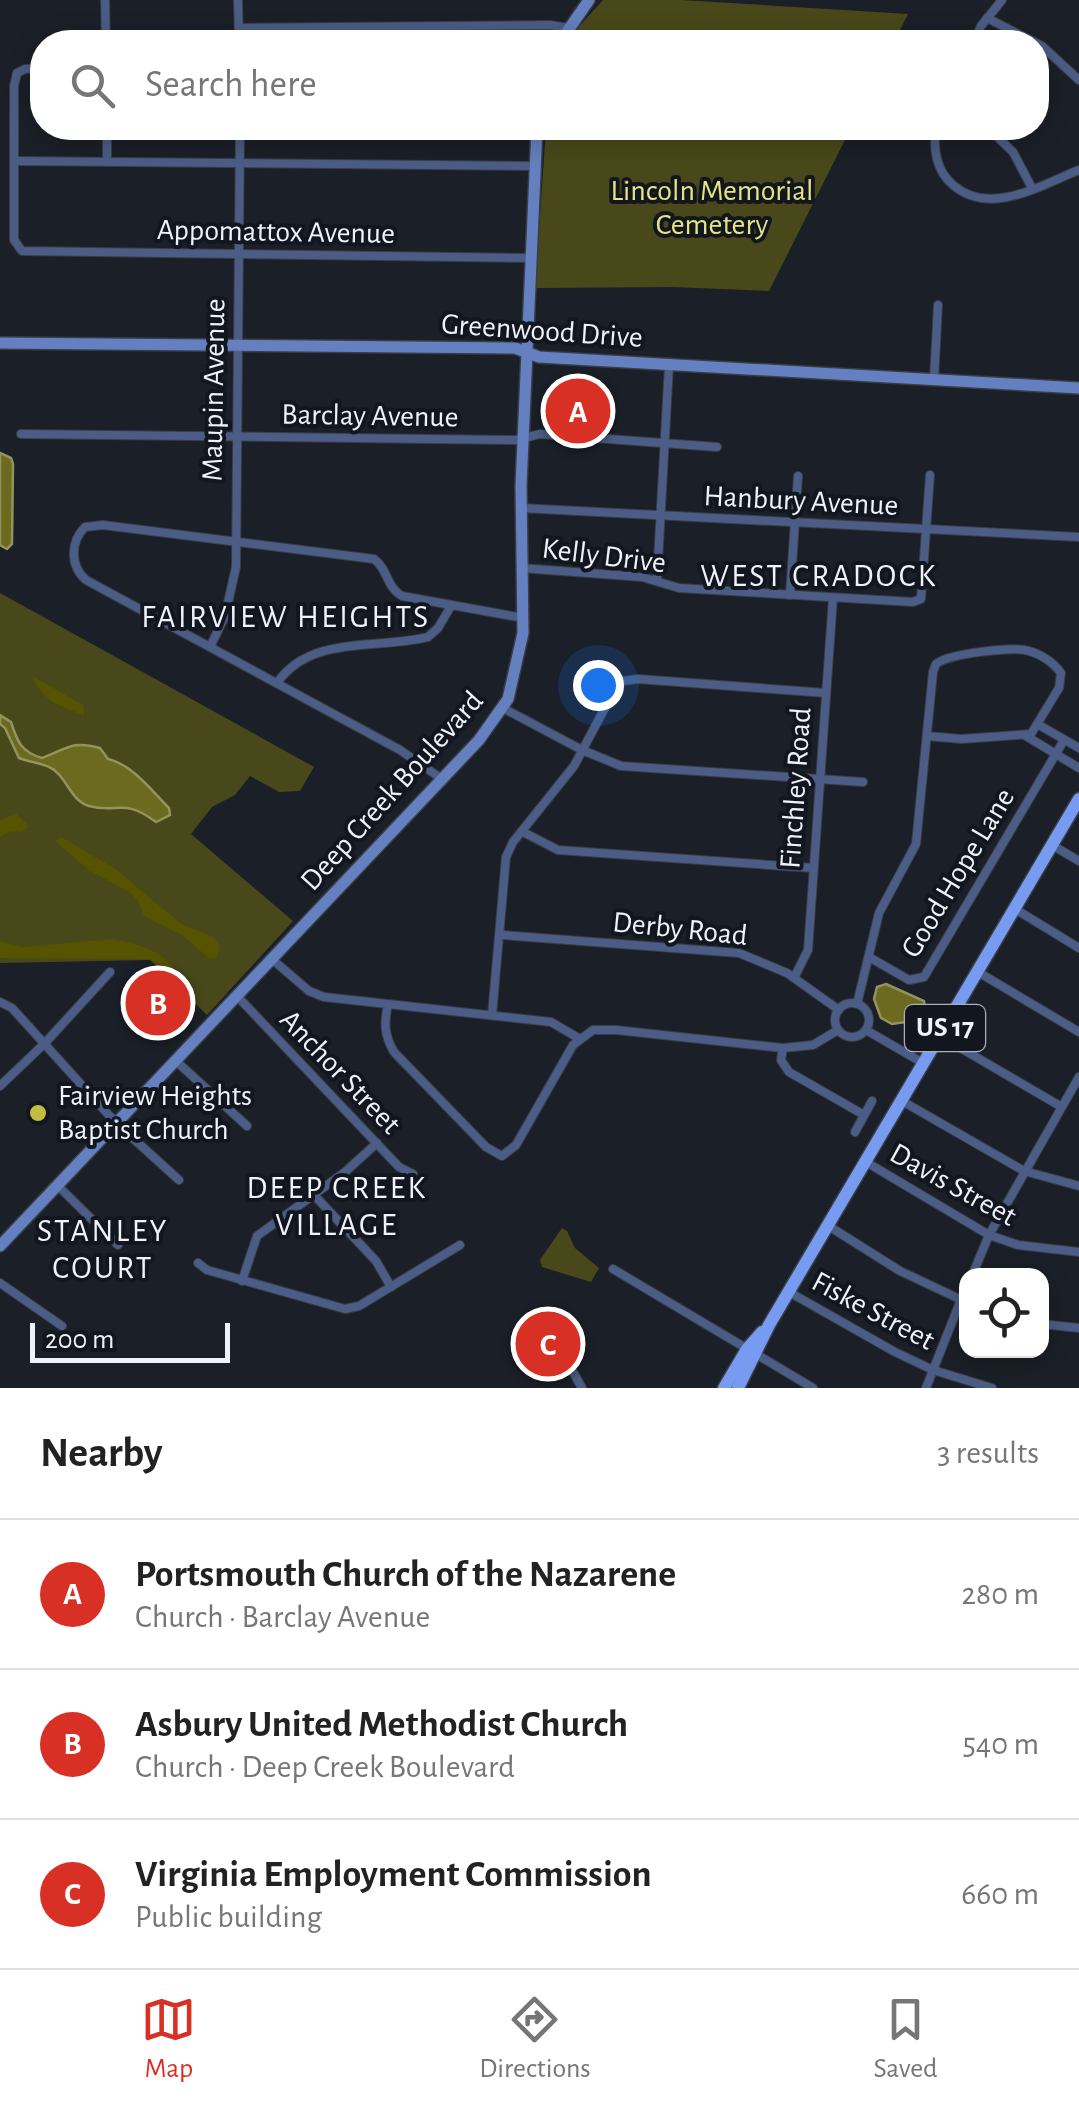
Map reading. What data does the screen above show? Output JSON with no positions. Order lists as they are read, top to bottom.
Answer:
{
  "streets": {
    "main road": ["US 17"],
    "street": [
      "Appomattox Avenue",
      "Greenwood Drive",
      "Maupin Avenue",
      "Barclay Avenue",
      "Hanbury Avenue",
      "Kelly Drive",
      "Finchley Road",
      "Deep Creek Boulevard",
      "Good Hope Lane",
      "Derby Road",
      "Anchor Street",
      "Davis Street",
      "Fiske Street"
    ]
  },
  "crossings": [
    ["Appomattox Avenue", "Maupin Avenue"],
    ["Appomattox Avenue", "Deep Creek Boulevard"],
    ["Greenwood Drive", "Maupin Avenue"],
    ["Greenwood Drive", "Deep Creek Boulevard"],
    ["Maupin Avenue", "Barclay Avenue"],
    ["Barclay Avenue", "Deep Creek Boulevard"],
    ["Hanbury Avenue", "Kelly Drive"],
    ["Hanbury Avenue", "Deep Creek Boulevard"],
    ["Kelly Drive", "Finchley Road"],
    ["Kelly Drive", "Deep Creek Boulevard"],
    ["Finchley Road", "Derby Road"],
    ["Deep Creek Boulevard", "Anchor Street"],
    ["US 17", "Davis Street"],
    ["US 17", "Fiske Street"]
  ],
  "districts": [
    "WEST CRADOCK",
    "FAIRVIEW HEIGHTS",
    "DEEP CREEK VILLAGE",
    "STANLEY COURT"
  ],
  "parks": ["Lincoln Memorial Cemetery"],
  "places": ["Fairview Heights Baptist Church"],
  "scale_bar": "200 m",
  "page": {
    "search": "Search here",
    "pins": ["A", "B", "C"],
    "scale": "200 m",
    "heading": ["Nearby", "3 results"],
    "list": [
      {
        "mark": "A",
        "name": "Portsmouth Church of the Nazarene",
        "note": "Church · Barclay Avenue",
        "value": "280 m"
      },
      {
        "mark": "B",
        "name": "Asbury United Methodist Church",
        "note": "Church · Deep Creek Boulevard",
        "value": "540 m"
      },
      {
        "mark": "C",
        "name": "Virginia Employment Commission",
        "note": "Public building",
        "value": "660 m"
      }
    ],
    "nav": ["Map", "Directions", "Saved"]
  }
}
